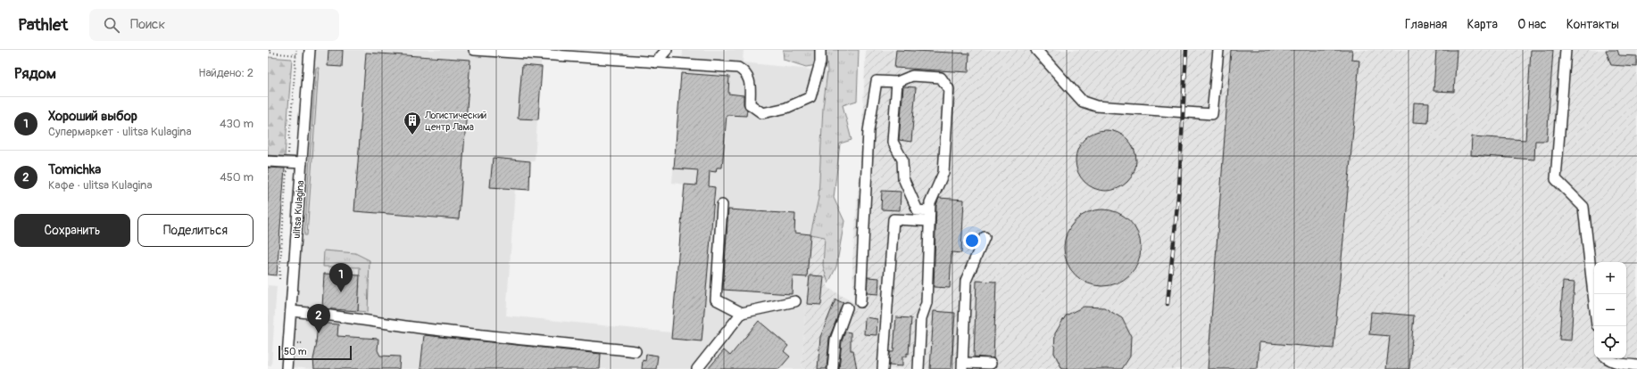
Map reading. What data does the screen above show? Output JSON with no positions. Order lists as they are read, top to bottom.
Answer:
{
  "streets": {
    "street": ["ulitsa Kulagina"]
  },
  "places": {
    "building": ["Логистический центр Лама"]
  },
  "scale_bar": "50 m",
  "page": {
    "header": "Pathlet",
    "search": "Поиск",
    "nav": [
      "Главная",
      "Карта",
      "О нас",
      "Контакты"
    ],
    "heading": ["Рядом", "Найдено: 2"],
    "list": [
      {
        "mark": "1",
        "name": "Хороший выбор",
        "note": "Супермаркет · ulitsa Kulagina",
        "value": "430 m"
      },
      {
        "mark": "2",
        "name": "Tomichka",
        "note": "Кафе · ulitsa Kulagina",
        "value": "450 m"
      }
    ],
    "buttons": ["Сохранить", "Поделиться"],
    "map_buttons": ["+", "−"],
    "pins": ["1", "2"],
    "scale": "50 m"
  }
}
